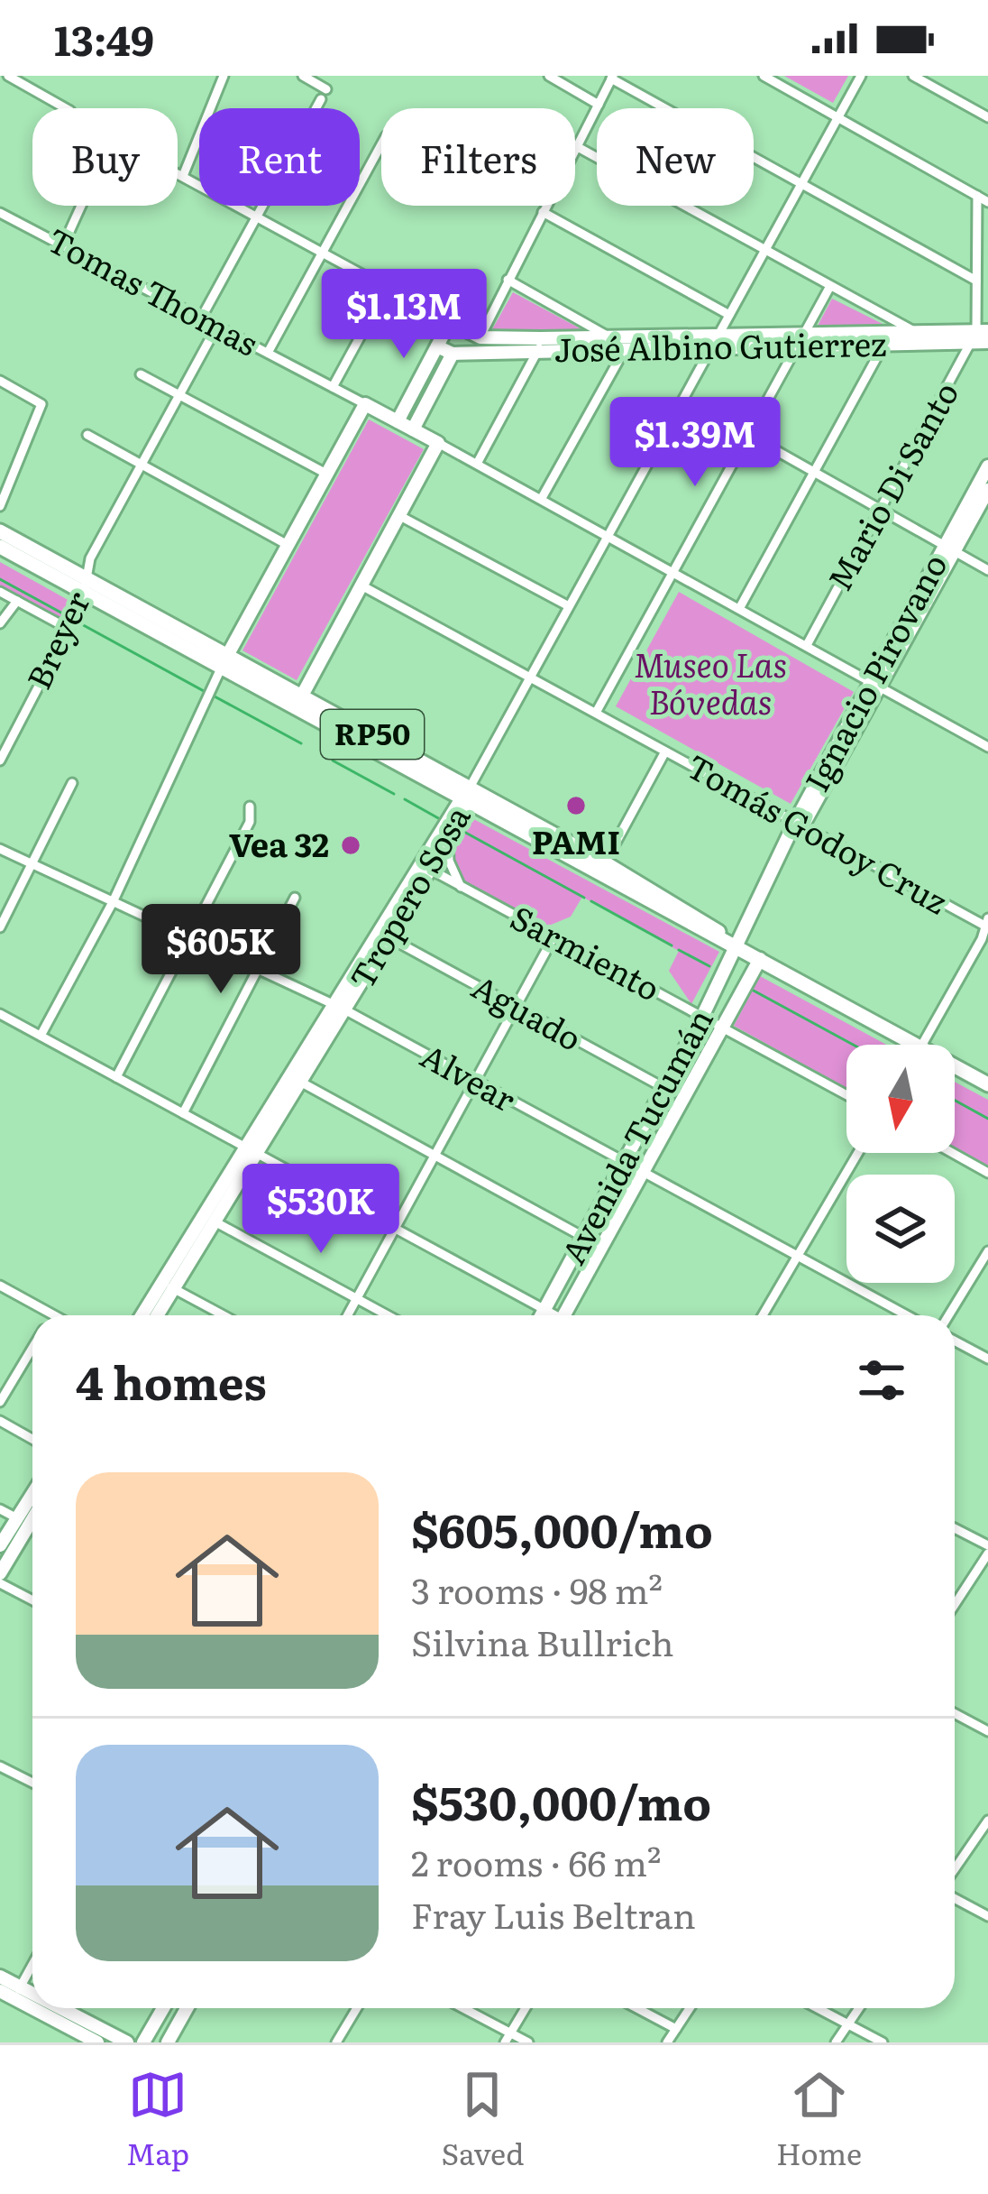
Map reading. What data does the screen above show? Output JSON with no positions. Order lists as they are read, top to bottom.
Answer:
{
  "streets": {
    "main road": ["RP50"],
    "street": [
      "Tomas Thomas",
      "José Albino Gutierrez",
      "Mario Di Santo",
      "Breyer",
      "Ignacio Pirovano",
      "Tomás Godoy Cruz",
      "Tropero Sosa",
      "Sarmiento",
      "Aguado",
      "Alvear",
      "Avenida Tucumán"
    ]
  },
  "crossings": [
    ["Tomas Thomas", "Mario Di Santo"],
    ["Tomas Thomas", "Breyer"],
    ["Tomas Thomas", "Ignacio Pirovano"],
    ["José Albino Gutierrez", "Mario Di Santo"],
    ["Breyer", "RP50"],
    ["Ignacio Pirovano", "RP50"],
    ["Ignacio Pirovano", "Tomás Godoy Cruz"],
    ["Ignacio Pirovano", "Avenida Tucumán"],
    ["RP50", "Tropero Sosa"],
    ["RP50", "Avenida Tucumán"],
    ["Tropero Sosa", "Sarmiento"],
    ["Tropero Sosa", "Aguado"],
    ["Tropero Sosa", "Alvear"],
    ["Sarmiento", "Avenida Tucumán"],
    ["Aguado", "Avenida Tucumán"],
    ["Alvear", "Avenida Tucumán"]
  ],
  "parks": ["Museo Las Bóvedas"],
  "places": ["PAMI", "Vea 32"],
  "north": "bottom",
  "page": {
    "status": "13:49",
    "chip": [
      "Buy",
      "Rent",
      "Filters",
      "New"
    ],
    "price": [
      "$1.13M",
      "$1.39M",
      "$605K",
      "$530K"
    ],
    "heading": "4 homes",
    "list": [
      {
        "name": "$605,000/mo",
        "note": "3 rooms · 98 m² · Silvina Bullrich"
      },
      {
        "name": "$530,000/mo",
        "note": "2 rooms · 66 m² · Fray Luis Beltran"
      }
    ],
    "tabs": ["Map", "Saved", "Home"]
  }
}
